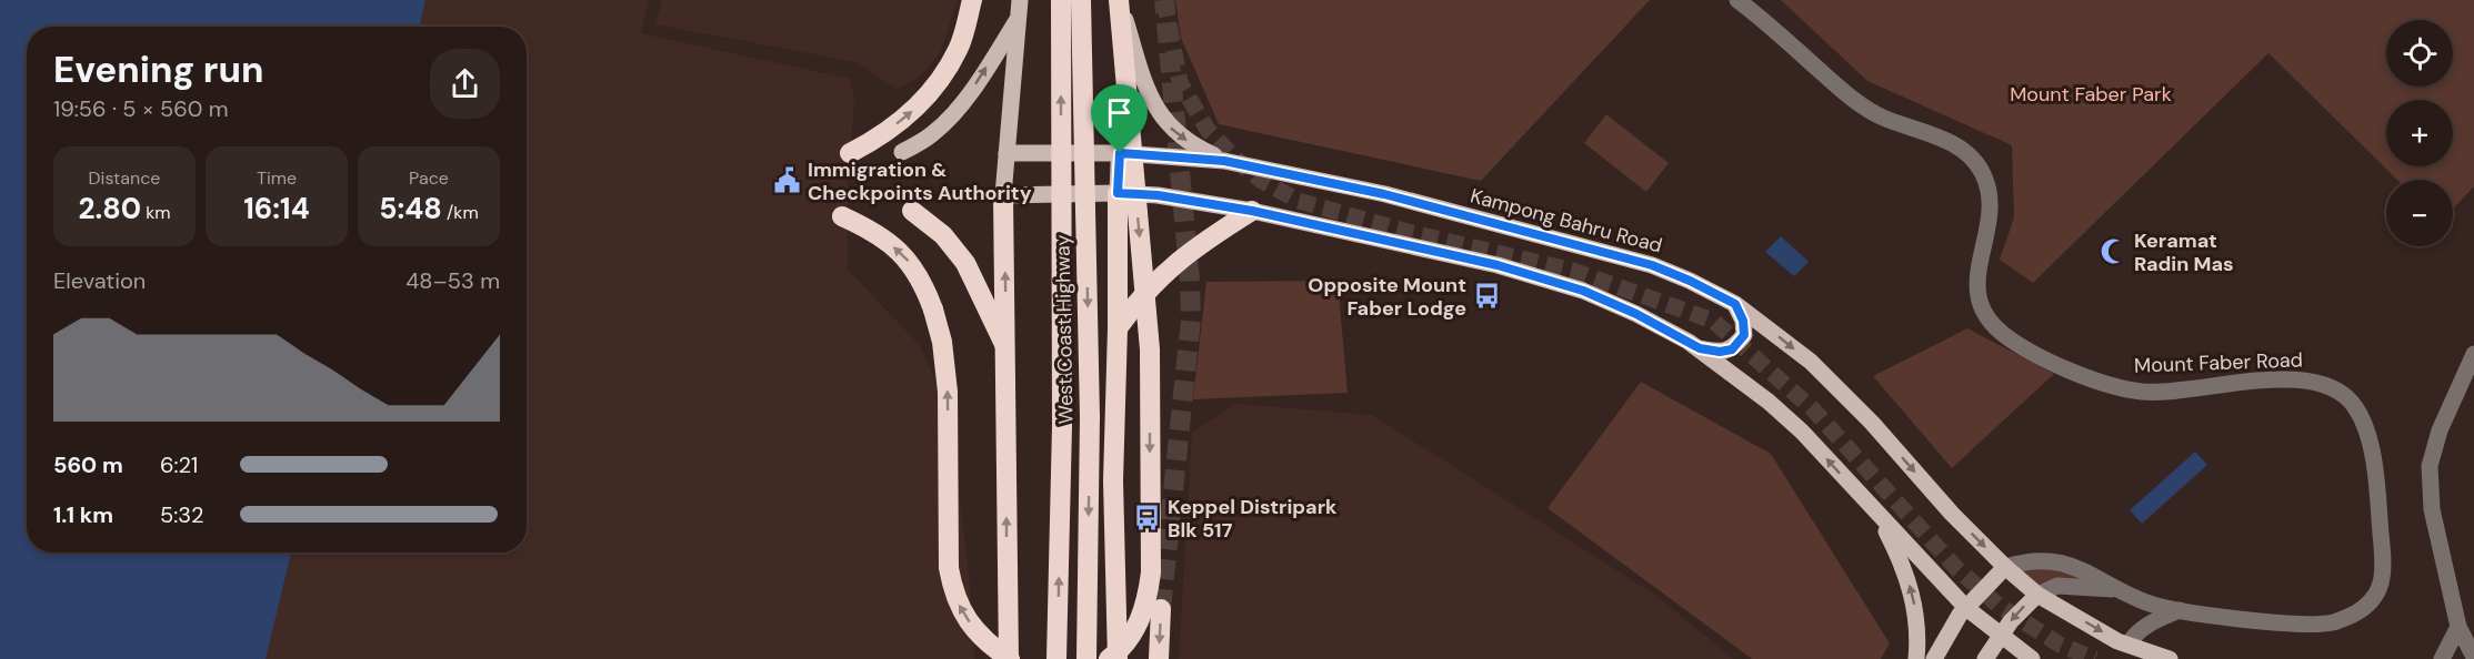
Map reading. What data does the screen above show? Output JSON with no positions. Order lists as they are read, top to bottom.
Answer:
{
  "streets": {
    "highway": ["West Coast Highway"],
    "main road": ["Kampong Bahru Road"],
    "street": ["Mount Faber Road"]
  },
  "crossings": [
    ["Kampong Bahru Road", "Mount Faber Road"]
  ],
  "parks": ["Mount Faber Park"],
  "places": {
    "public building": ["Immigration & Checkpoints Authority"],
    "mosque": ["Keramat Radin Mas"],
    "bus stop": ["Opposite Mount Faber Lodge", "Keppel Distripark Blk 517"]
  },
  "page": {
    "map_buttons": ["+", "−"],
    "heading": ["Evening run", "19:56 · 5 × 560 m"],
    "stats": [
      ["Distance", "2.80 km"],
      ["Time", "16:14"],
      ["Pace", "5:48 /km"]
    ],
    "chart": ["Elevation", "48–53 m"],
    "list": [
      {
        "name": "560 m",
        "note": "6:21"
      },
      {
        "name": "1.1 km",
        "note": "5:32"
      }
    ]
  }
}
